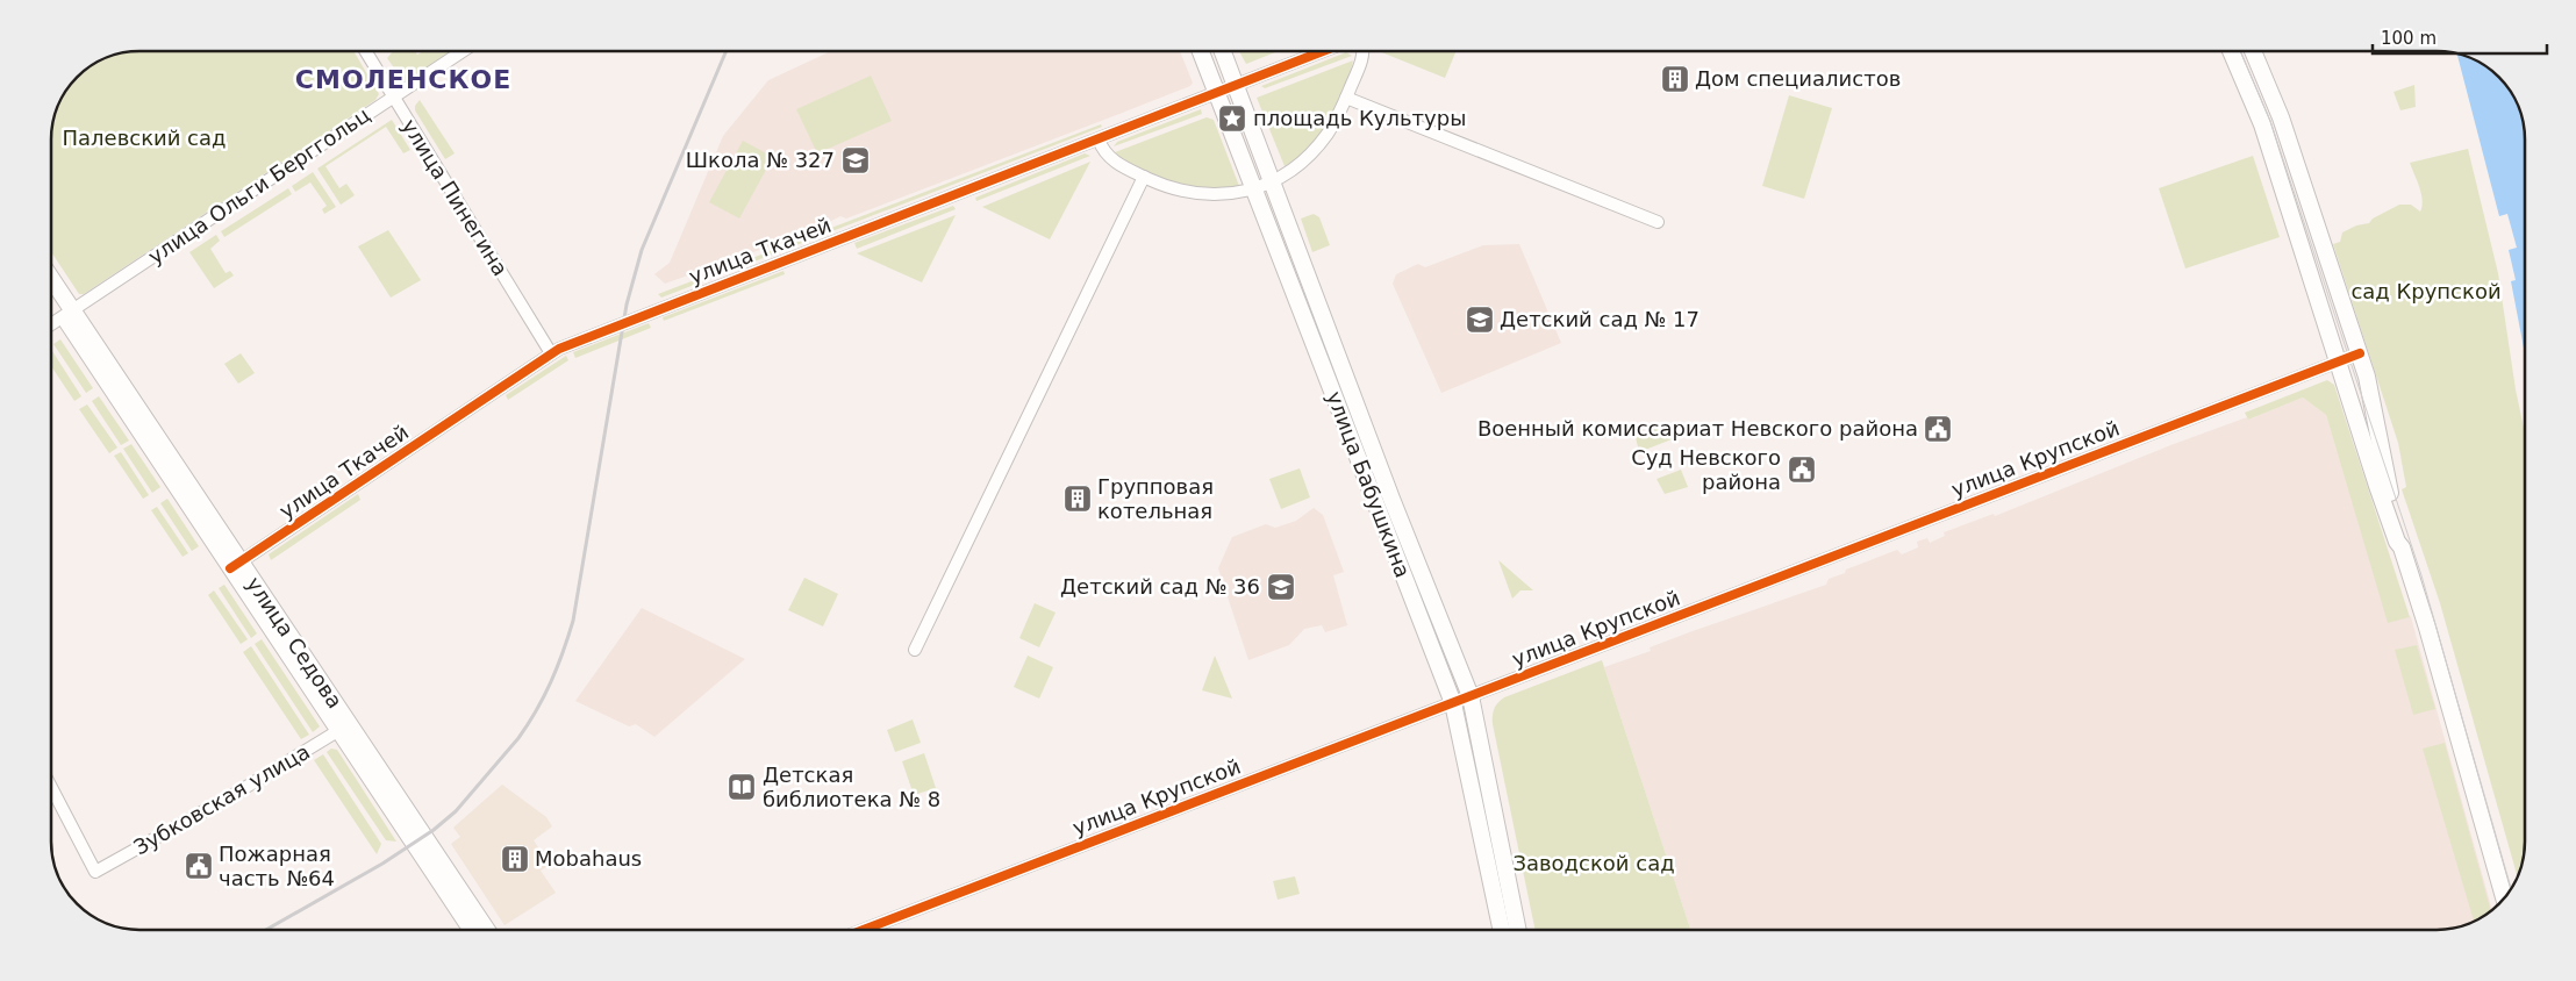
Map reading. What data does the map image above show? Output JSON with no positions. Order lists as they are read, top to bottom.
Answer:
{
  "streets": {
    "main road": ["улица Бабушкина", "улица Седова"],
    "street": [
      "улица Ольги Берггольц",
      "улица Пинегина",
      "улица Ткачей",
      "улица Крупской",
      "Зубковская улица"
    ]
  },
  "crossings": [
    ["улица Ольги Берггольц", "улица Пинегина"],
    ["улица Ольги Берггольц", "улица Седова"],
    ["улица Пинегина", "улица Ткачей"],
    ["улица Ткачей", "улица Бабушкина"],
    ["улица Ткачей", "улица Седова"],
    ["улица Крупской", "улица Бабушкина"],
    ["улица Седова", "Зубковская улица"]
  ],
  "districts": ["СМОЛЕНСКОЕ"],
  "parks": ["Палевский сад", "сад Крупской", "Заводской сад"],
  "places": {
    "building": ["Дом специалистов", "Групповая котельная", "Mobahaus"],
    "place": ["площадь Культуры"],
    "school or university": ["Школа № 327", "Детский сад № 17", "Детский сад № 36"],
    "public building": ["Военный комиссариат Невского района", "Суд Невского района", "Пожарная часть №64"],
    "library": ["Детская библиотека № 8"]
  },
  "scale_bar": "100 m"
}
